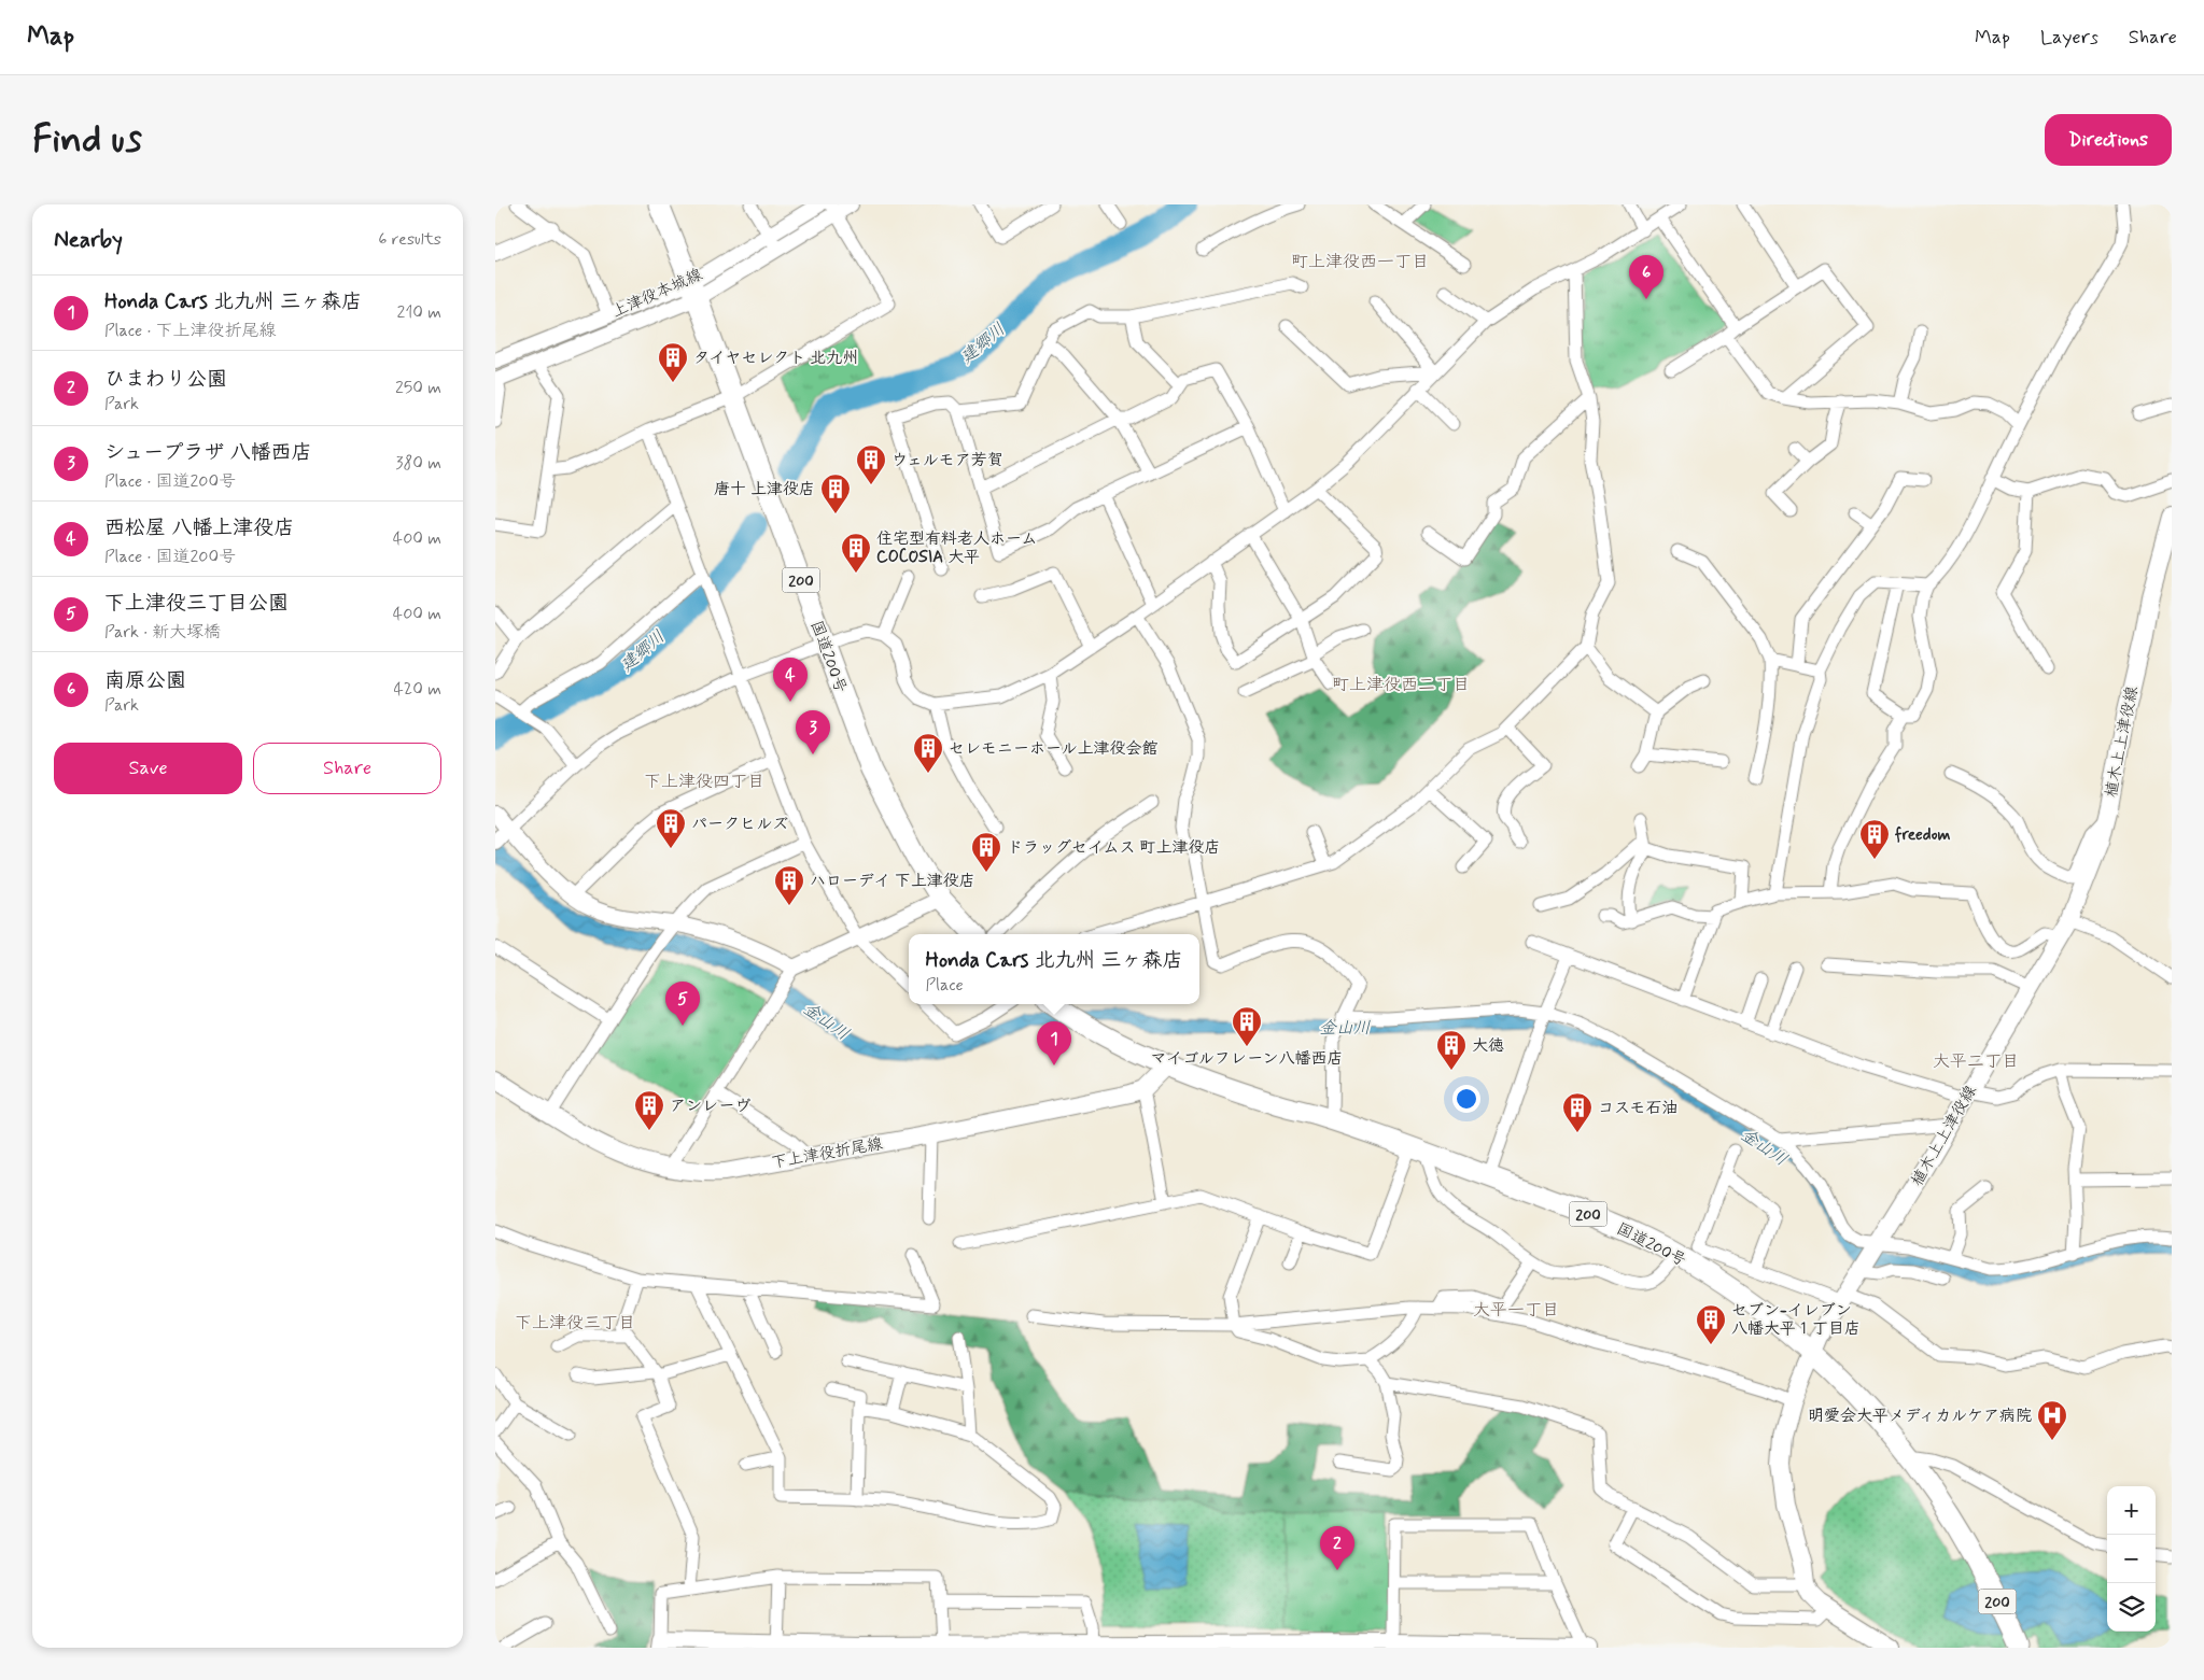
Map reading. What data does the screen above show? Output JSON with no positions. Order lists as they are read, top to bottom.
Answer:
{
  "streets": {
    "highway": ["200", "国道200号"],
    "main road": ["植木上上津役線", "下上津役折尾線"],
    "street": ["上津役本城線"]
  },
  "crossings": [
    ["上津役本城線", "国道200号"],
    ["国道200号", "植木上上津役線"],
    ["国道200号", "下上津役折尾線"]
  ],
  "districts": [
    "町上津役西一丁目",
    "町上津役西二丁目",
    "下上津役四丁目",
    "大平二丁目",
    "大平一丁目",
    "下上津役三丁目"
  ],
  "water": ["建郷川", "金山川"],
  "places": {
    "building": [
      "タイヤセレクト 北九州",
      "ウェルモア芳賀",
      "唐十 上津役店",
      "住宅型有料老人ホーム COCOSIA 大平",
      "セレモニーホール上津役会館",
      "パークヒルズ",
      "freedom",
      "ドラッグセイムス 町上津役店",
      "ハローデイ 下上津役店",
      "マイゴルフレーン八幡西店",
      "大徳",
      "アンレーヴ",
      "コスモ石油",
      "セブン-イレブン 八幡大平１丁目店"
    ],
    "hospital": ["明愛会大平メディカルケア病院"]
  },
  "page": {
    "header": "Map",
    "nav": ["Map", "Layers", "Share"],
    "buttons": [
      "Directions",
      ["Save", "Share"]
    ],
    "title": "Find us",
    "heading": ["Nearby", "6 results"],
    "pins": [
      "6",
      "4",
      "3",
      "5",
      "1",
      "2"
    ],
    "list": [
      {
        "mark": "1",
        "name": "Honda Cars 北九州 三ヶ森店",
        "note": "Place · 下上津役折尾線",
        "value": "210 m"
      },
      {
        "mark": "2",
        "name": "ひまわり公園",
        "note": "Park",
        "value": "250 m"
      },
      {
        "mark": "3",
        "name": "シュープラザ 八幡西店",
        "note": "Place · 国道200号",
        "value": "380 m"
      },
      {
        "mark": "4",
        "name": "西松屋 八幡上津役店",
        "note": "Place · 国道200号",
        "value": "400 m"
      },
      {
        "mark": "5",
        "name": "下上津役三丁目公園",
        "note": "Park · 新大塚橋",
        "value": "400 m"
      },
      {
        "mark": "6",
        "name": "南原公園",
        "note": "Park",
        "value": "420 m"
      }
    ],
    "popup": ["Honda Cars 北九州 三ヶ森店", "Place"],
    "map_buttons": ["+", "−"]
  }
}
